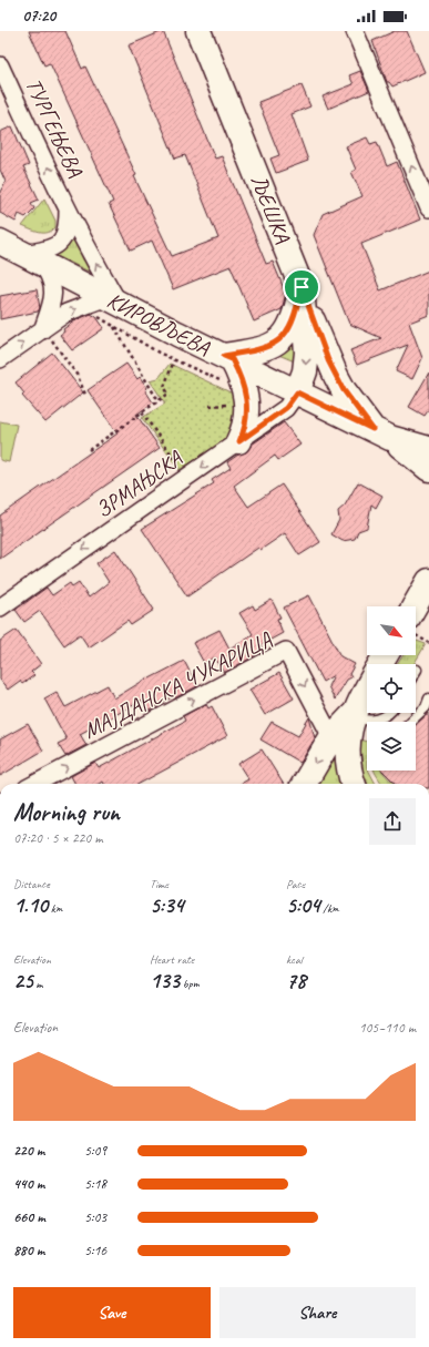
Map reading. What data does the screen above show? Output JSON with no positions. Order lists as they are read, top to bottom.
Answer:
{
  "streets": {
    "main road": ["ЉЕШКА", "КИРОВЉЕВА"],
    "street": ["ТУРГЕЊЕВА", "ЗРМАЊСКА", "МАЈДАНСКА ЧУКАРИЦА"]
  },
  "crossings": [
    ["ТУРГЕЊЕВА", "КИРОВЉЕВА"],
    ["ЉЕШКА", "КИРОВЉЕВА"],
    ["ЉЕШКА", "ЗРМАЊСКА"],
    ["КИРОВЉЕВА", "ЗРМАЊСКА"]
  ],
  "one_way": ["ТУРГЕЊЕВА", "ЗРМАЊСКА"],
  "north": "bottom right",
  "page": {
    "status": "07:20",
    "heading": ["Morning run", "07:20 · 5 × 220 m"],
    "stats": [
      ["Distance", "1.10 km"],
      ["Time", "5:34"],
      ["Pace", "5:04 /km"],
      ["Elevation", "25 m"],
      ["Heart rate", "133 bpm"],
      ["kcal", "78"]
    ],
    "chart": ["Elevation", "105–110 m"],
    "list": [
      {
        "name": "220 m",
        "note": "5:09"
      },
      {
        "name": "440 m",
        "note": "5:18"
      },
      {
        "name": "660 m",
        "note": "5:03"
      },
      {
        "name": "880 m",
        "note": "5:16"
      }
    ],
    "buttons": ["Save", "Share"]
  }
}
